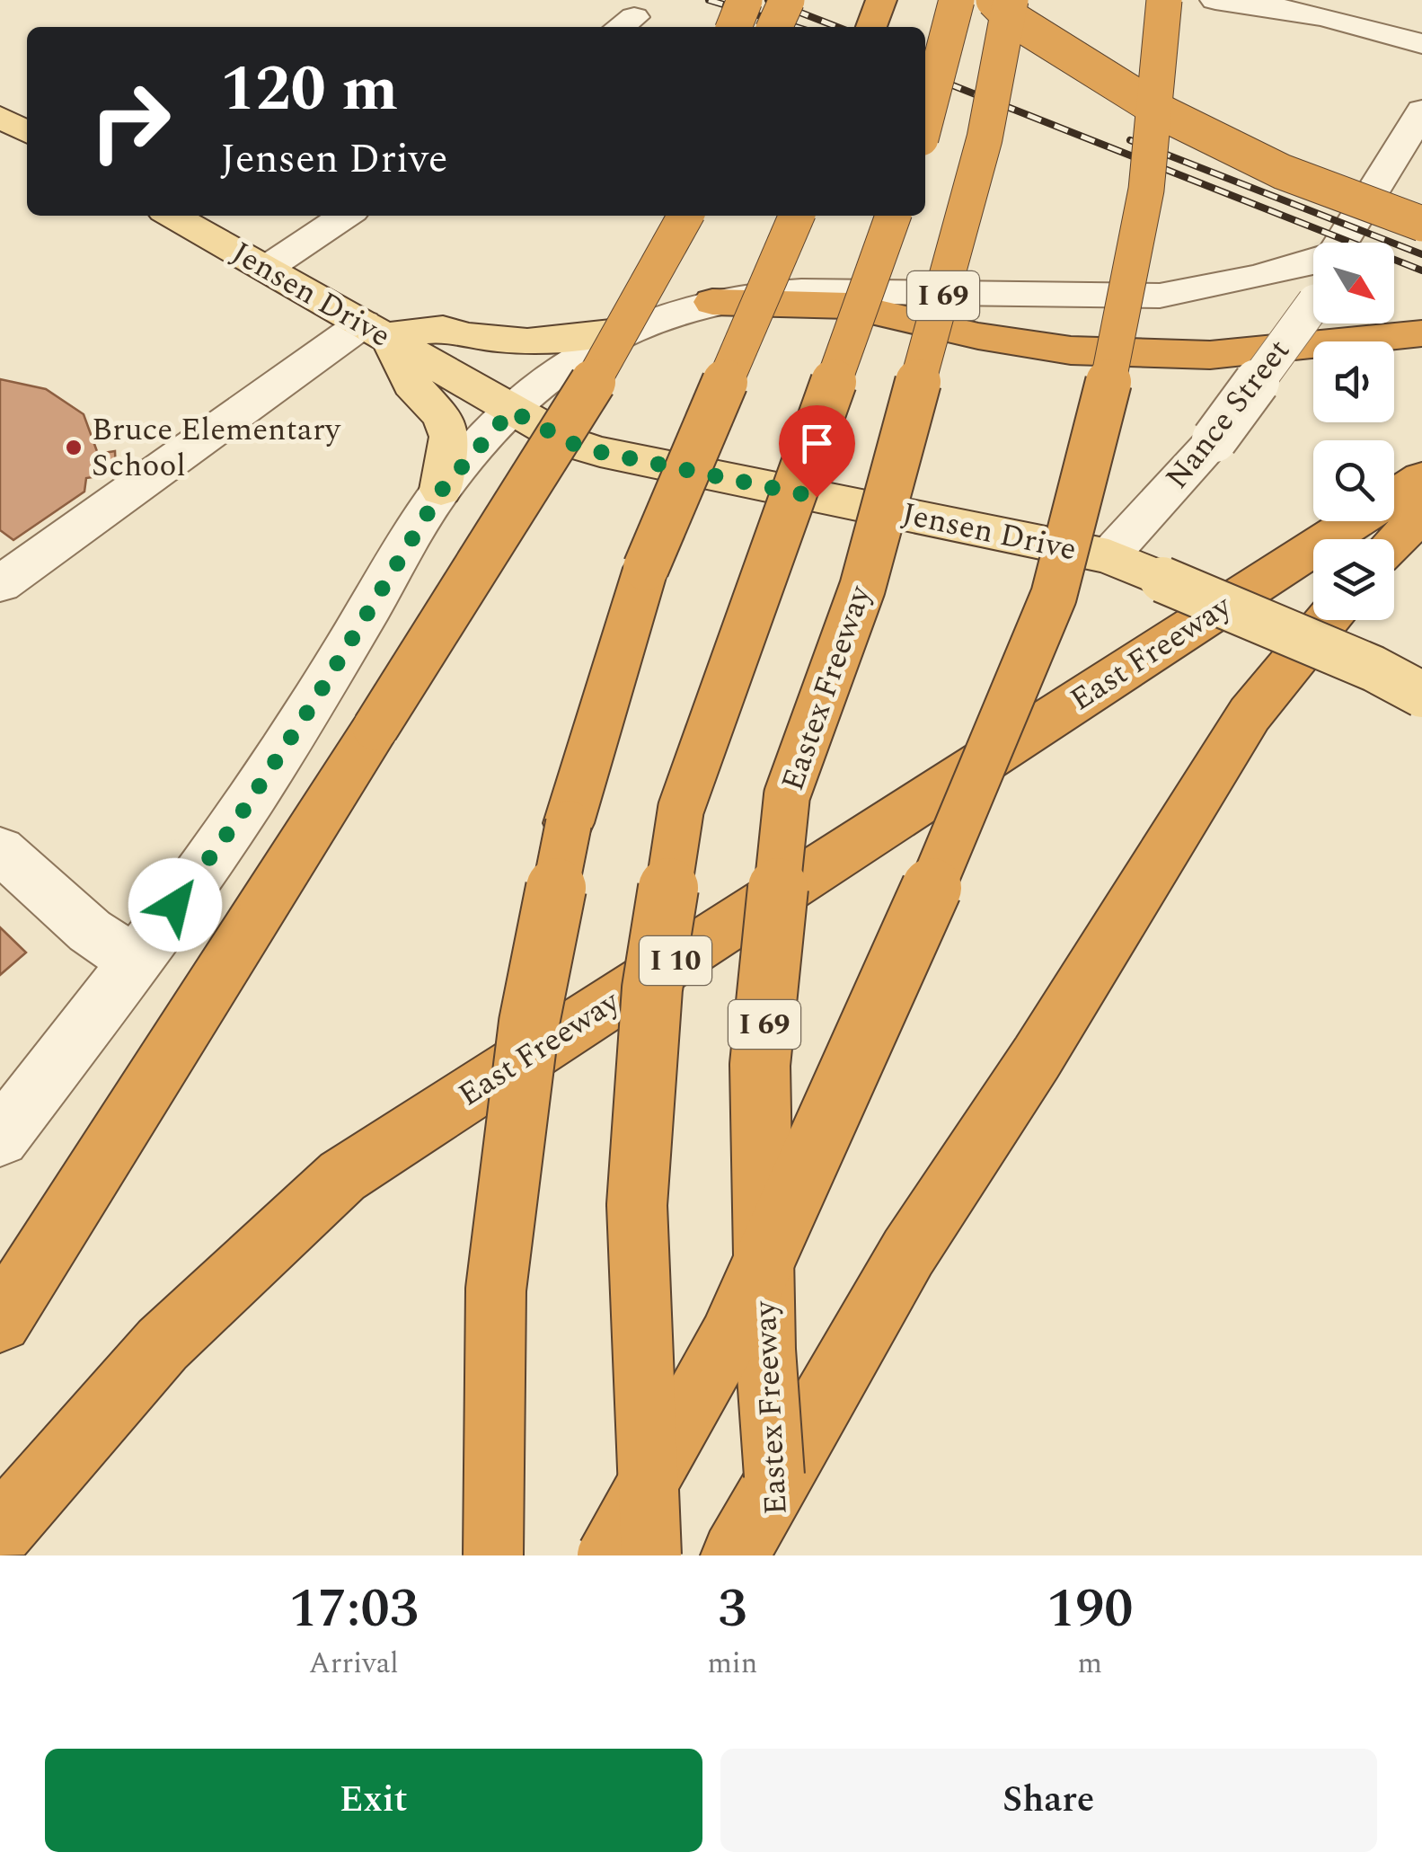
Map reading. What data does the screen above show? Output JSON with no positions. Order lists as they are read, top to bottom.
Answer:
{
  "streets": {
    "highway": [
      "I 69",
      "East Freeway",
      "Eastex Freeway",
      "I 10"
    ],
    "main road": ["Jensen Drive"],
    "street": ["Nance Street"]
  },
  "crossings": [
    ["Jensen Drive", "Nance Street"]
  ],
  "places": ["Bruce Elementary School"],
  "north": "bottom right",
  "page": {
    "turn": ["120 m", "Jensen Drive"],
    "eta": [
      "17:03",
      "Arrival",
      "3",
      "min",
      "190",
      "m"
    ],
    "buttons": ["Exit", "Share"]
  }
}
